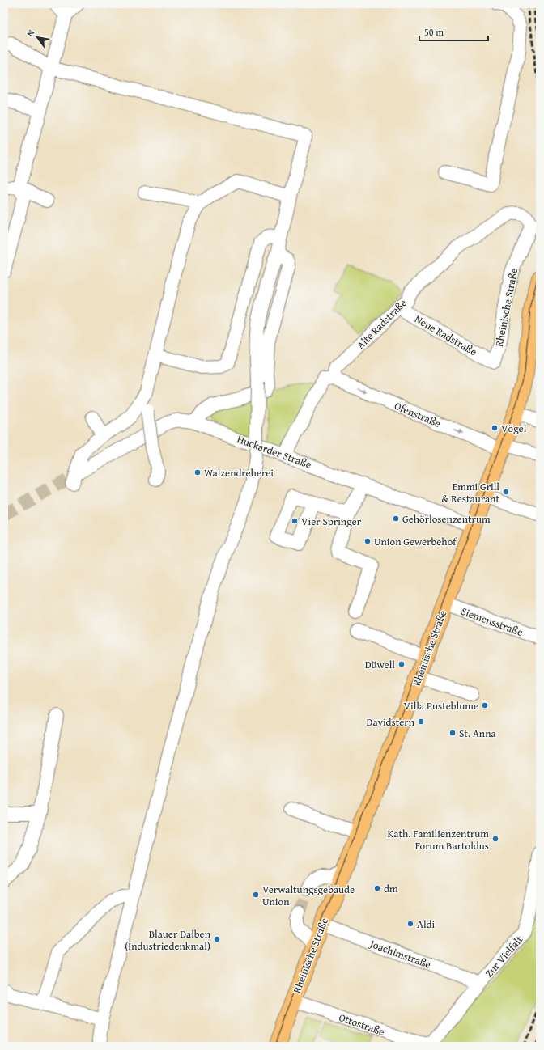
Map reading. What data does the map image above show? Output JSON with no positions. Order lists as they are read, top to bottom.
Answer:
{
  "streets": {
    "main road": ["Rheinische Straße"],
    "street": [
      "Alte Radstraße",
      "Neue Radstraße",
      "Ofenstraße",
      "Huckarder Straße",
      "Siemensstraße",
      "Joachimstraße",
      "Zur Vielfalt",
      "Ottostraße"
    ]
  },
  "crossings": [
    ["Rheinische Straße", "Alte Radstraße"],
    ["Rheinische Straße", "Neue Radstraße"],
    ["Rheinische Straße", "Ofenstraße"],
    ["Rheinische Straße", "Huckarder Straße"],
    ["Rheinische Straße", "Siemensstraße"],
    ["Rheinische Straße", "Joachimstraße"],
    ["Rheinische Straße", "Ottostraße"],
    ["Alte Radstraße", "Neue Radstraße"],
    ["Alte Radstraße", "Ofenstraße"],
    ["Alte Radstraße", "Huckarder Straße"],
    ["Joachimstraße", "Zur Vielfalt"],
    ["Zur Vielfalt", "Ottostraße"]
  ],
  "one_way": ["Ofenstraße"],
  "places": [
    "Vögel",
    "Walzendreherei",
    "Emmi Grill & Restaurant",
    "Gehörlosenzentrum",
    "Vier Springer",
    "Union Gewerbehof",
    "Düwell",
    "Villa Pusteblume",
    "Davidstern",
    "St. Anna",
    "Kath. Familienzentrum Forum Bartoldus",
    "dm",
    "Verwaltungsgebäude Union",
    "Aldi",
    "Blauer Dalben (Industriedenkmal)"
  ],
  "scale_bar": "50 m",
  "north": "top left"
}
